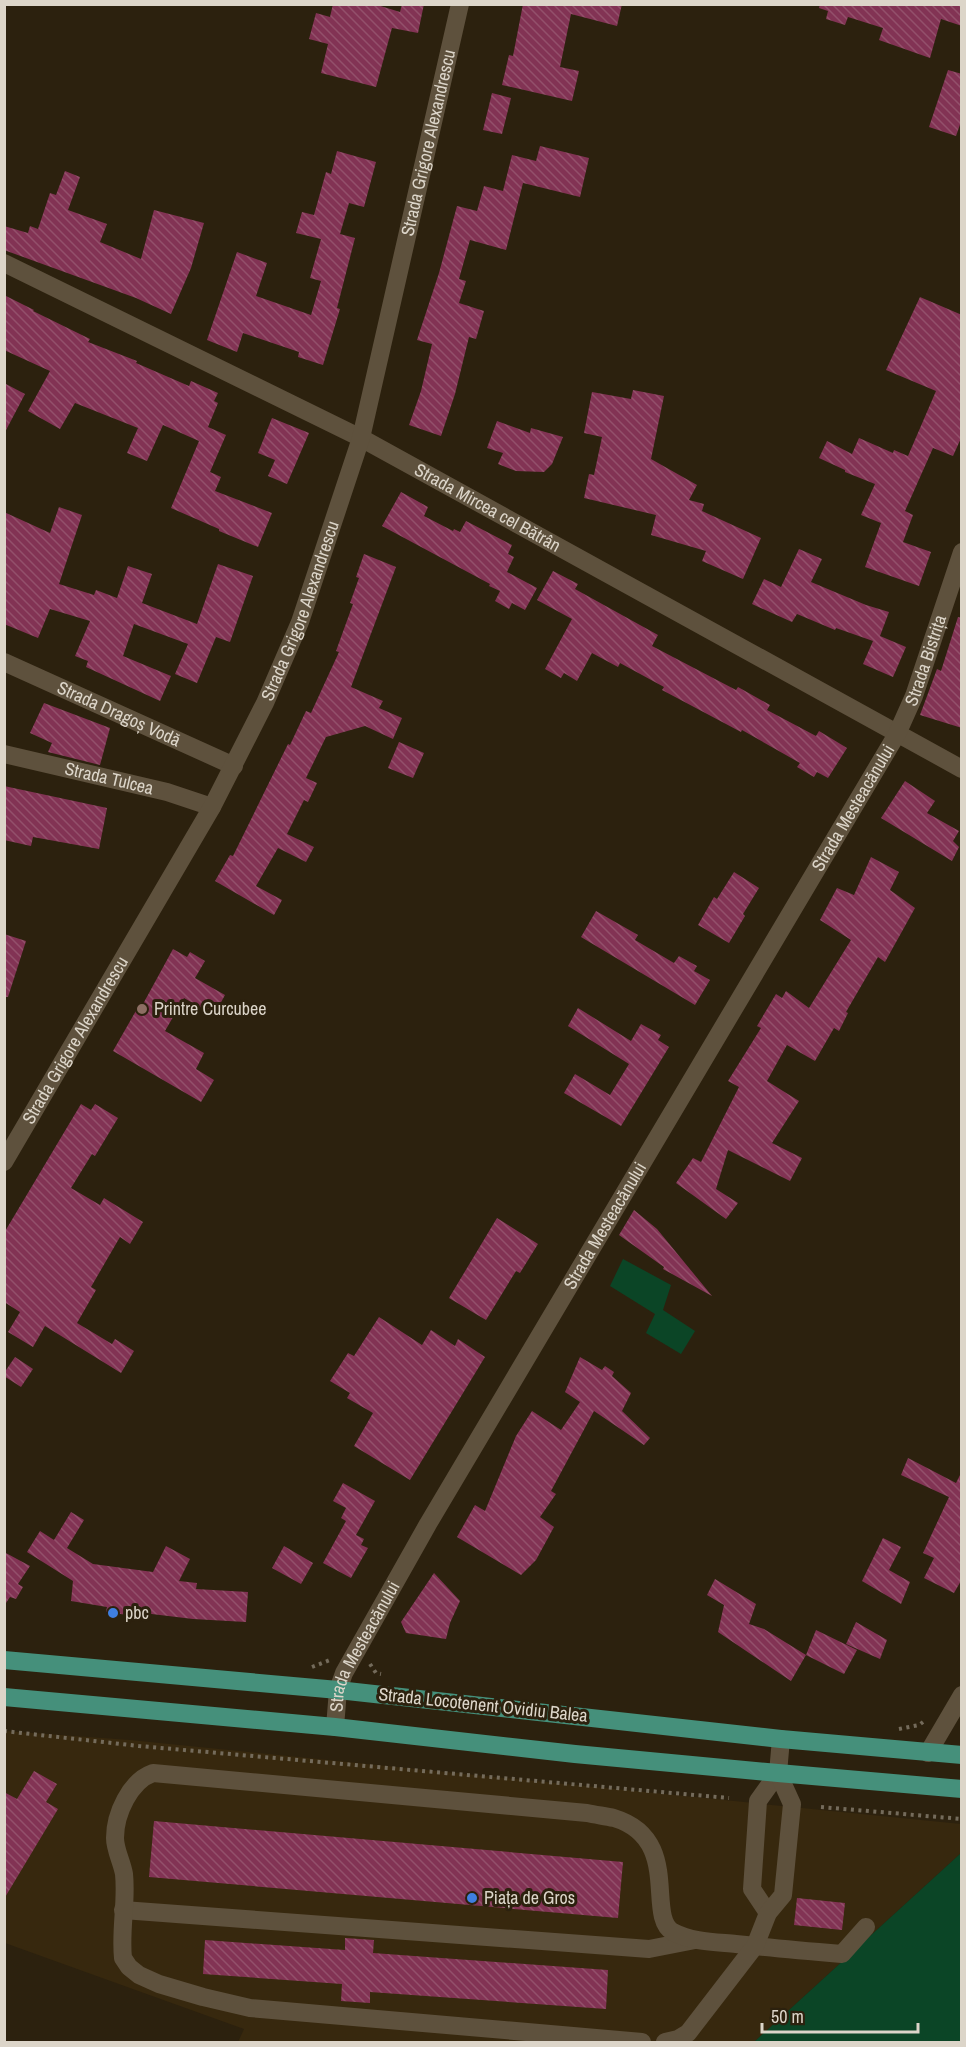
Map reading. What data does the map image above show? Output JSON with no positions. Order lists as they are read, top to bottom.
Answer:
{
  "streets": {
    "main road": ["Strada Locotenent Ovidiu Balea"],
    "street": [
      "Strada Grigore Alexandrescu",
      "Strada Mircea cel Bătrân",
      "Strada Bistrița",
      "Strada Dragoș Vodă",
      "Strada Tulcea",
      "Strada Mesteacănului"
    ]
  },
  "crossings": [
    ["Strada Grigore Alexandrescu", "Strada Mircea cel Bătrân"],
    ["Strada Grigore Alexandrescu", "Strada Dragoș Vodă"],
    ["Strada Grigore Alexandrescu", "Strada Tulcea"],
    ["Strada Mircea cel Bătrân", "Strada Bistrița"],
    ["Strada Mircea cel Bătrân", "Strada Mesteacănului"],
    ["Strada Bistrița", "Strada Mesteacănului"],
    ["Strada Mesteacănului", "Strada Locotenent Ovidiu Balea"]
  ],
  "places": ["Printre Curcubee", "pbc", "Piața de Gros"],
  "scale_bar": "50 m"
}
